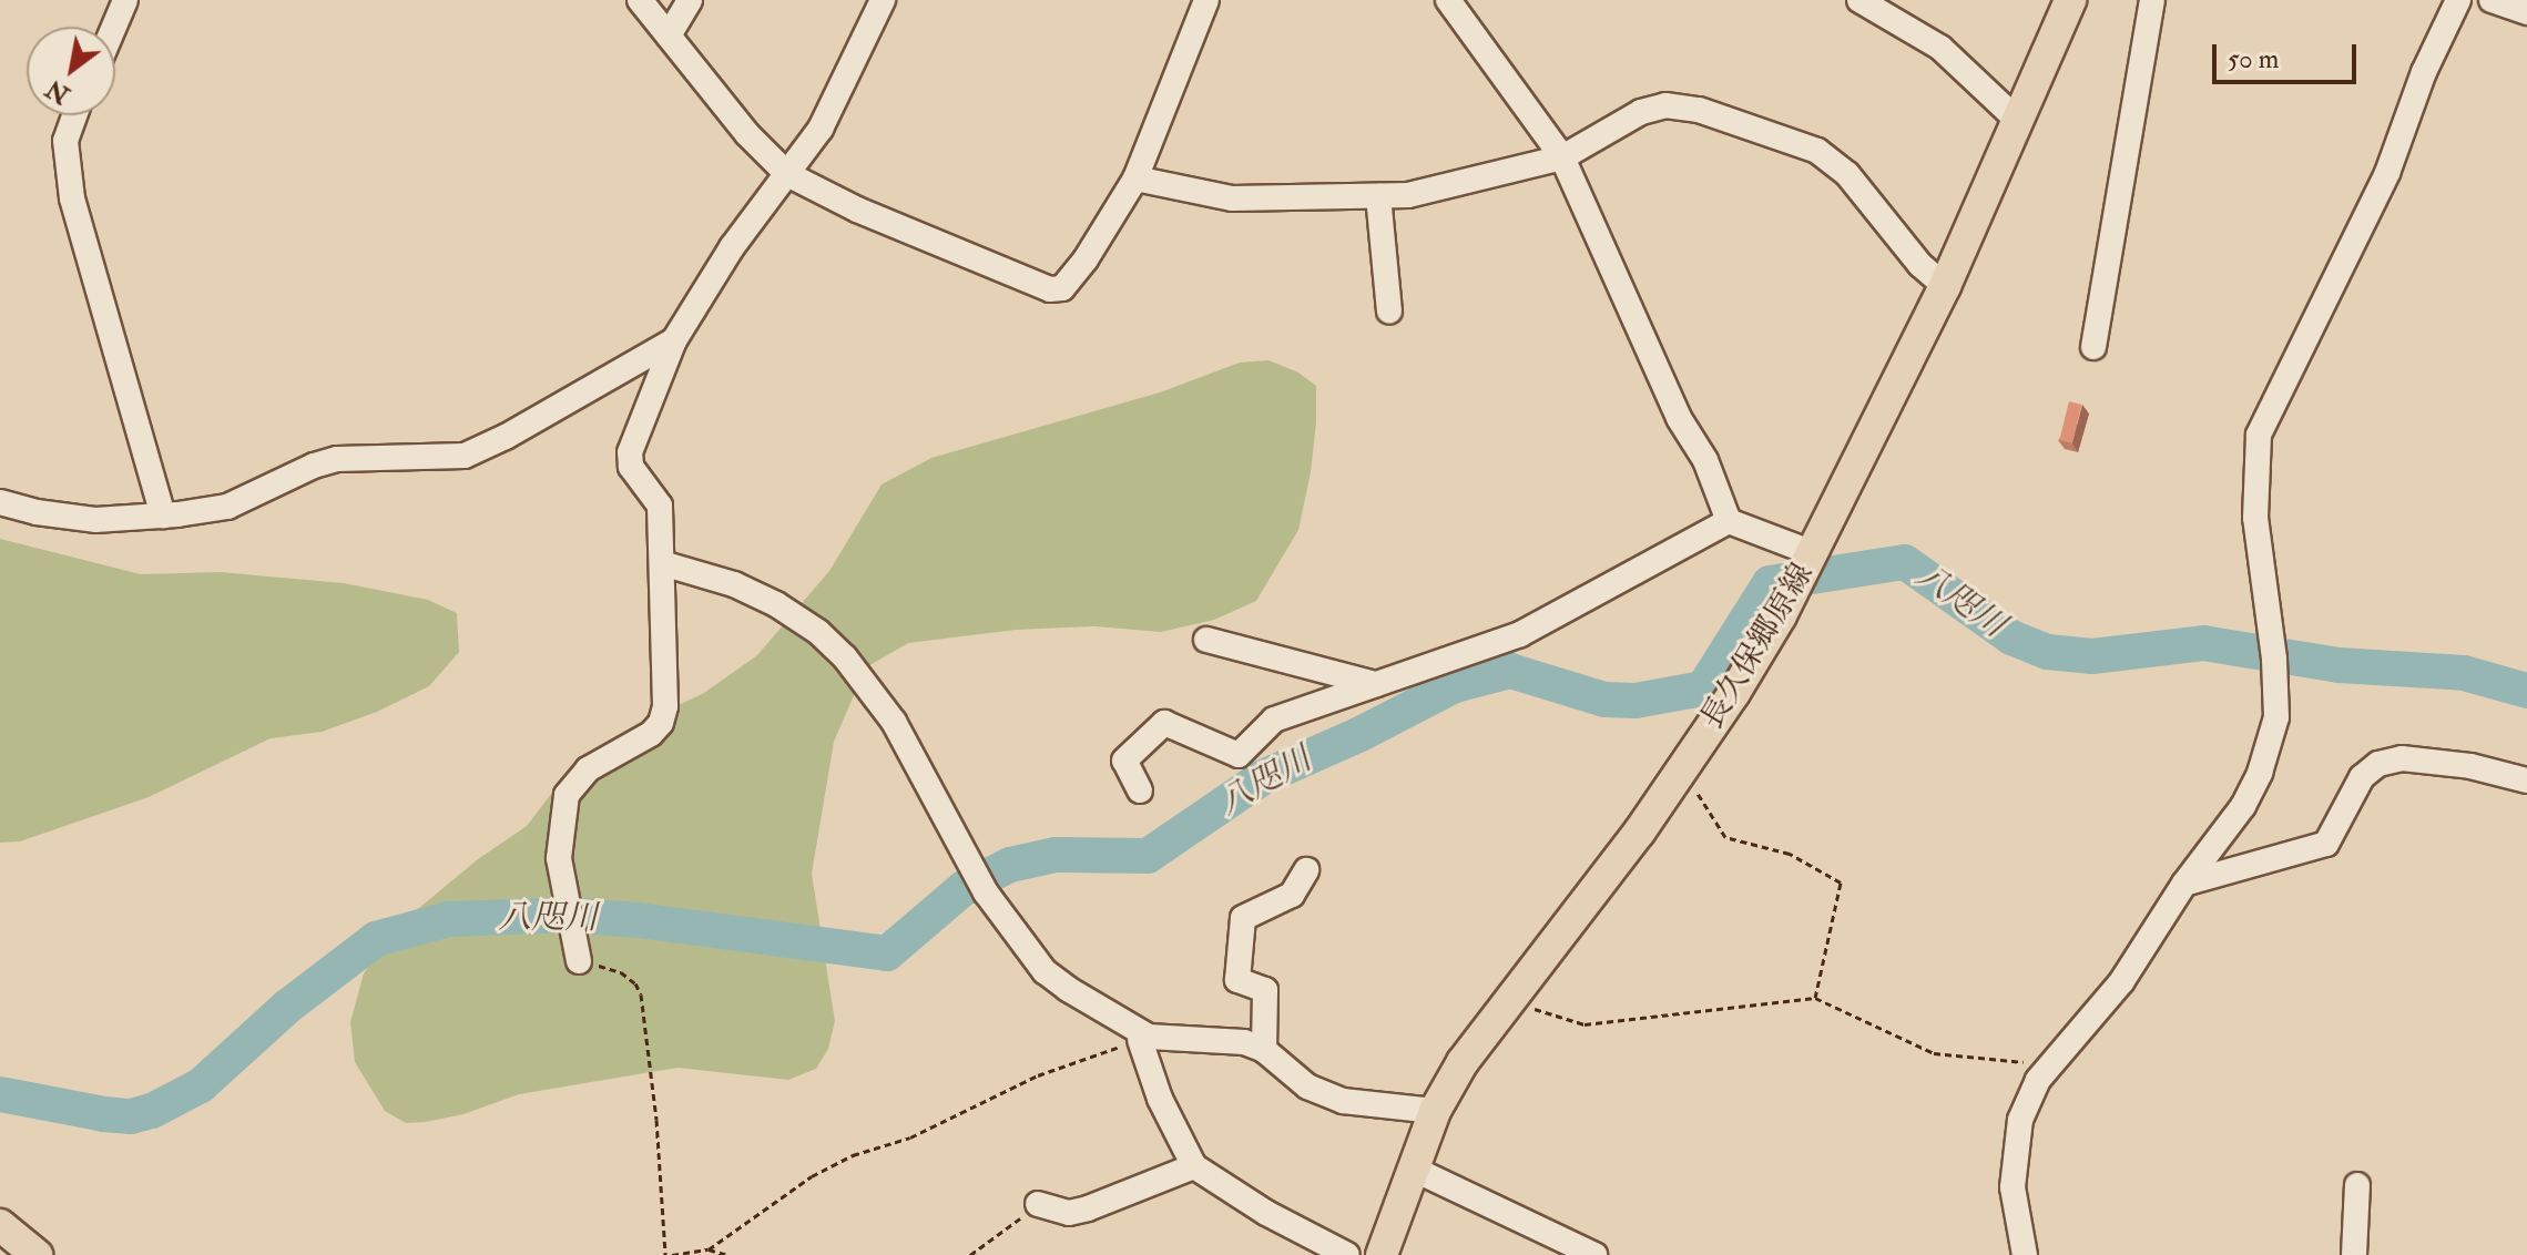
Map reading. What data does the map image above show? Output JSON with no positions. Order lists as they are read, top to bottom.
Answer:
{
  "streets": {
    "main road": ["長久保郷原線"]
  },
  "water": ["八咫川"],
  "scale_bar": "50 m",
  "north": "bottom left"
}
